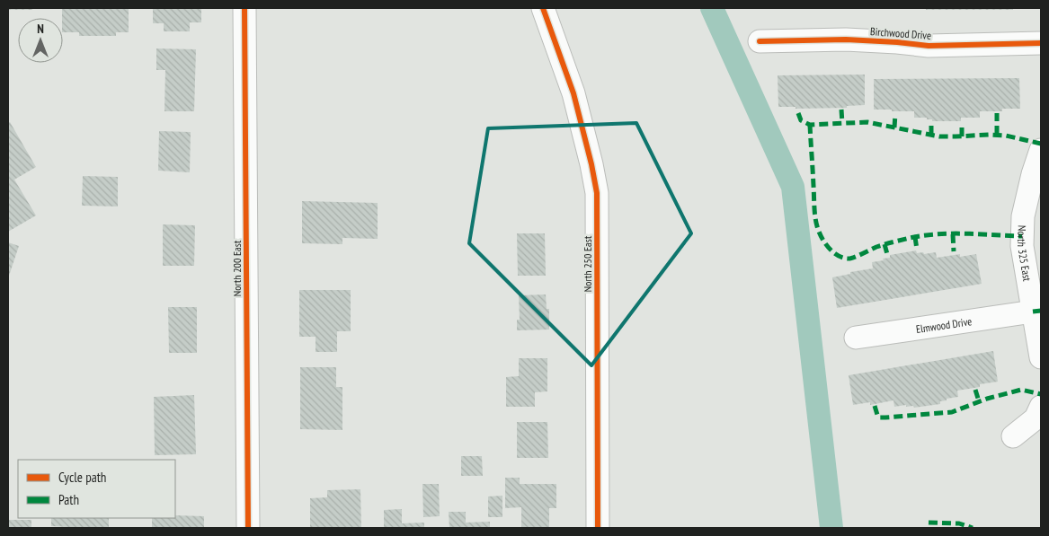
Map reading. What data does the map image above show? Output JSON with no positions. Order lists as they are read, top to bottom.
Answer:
{
  "streets": {
    "street": [
      "Birchwood Drive",
      "North 325 East",
      "North 250 East",
      "North 200 East",
      "Elmwood Drive"
    ]
  },
  "crossings": [
    ["North 325 East", "Elmwood Drive"]
  ],
  "legend": ["Cycle path", "Path"],
  "north": "top"
}
